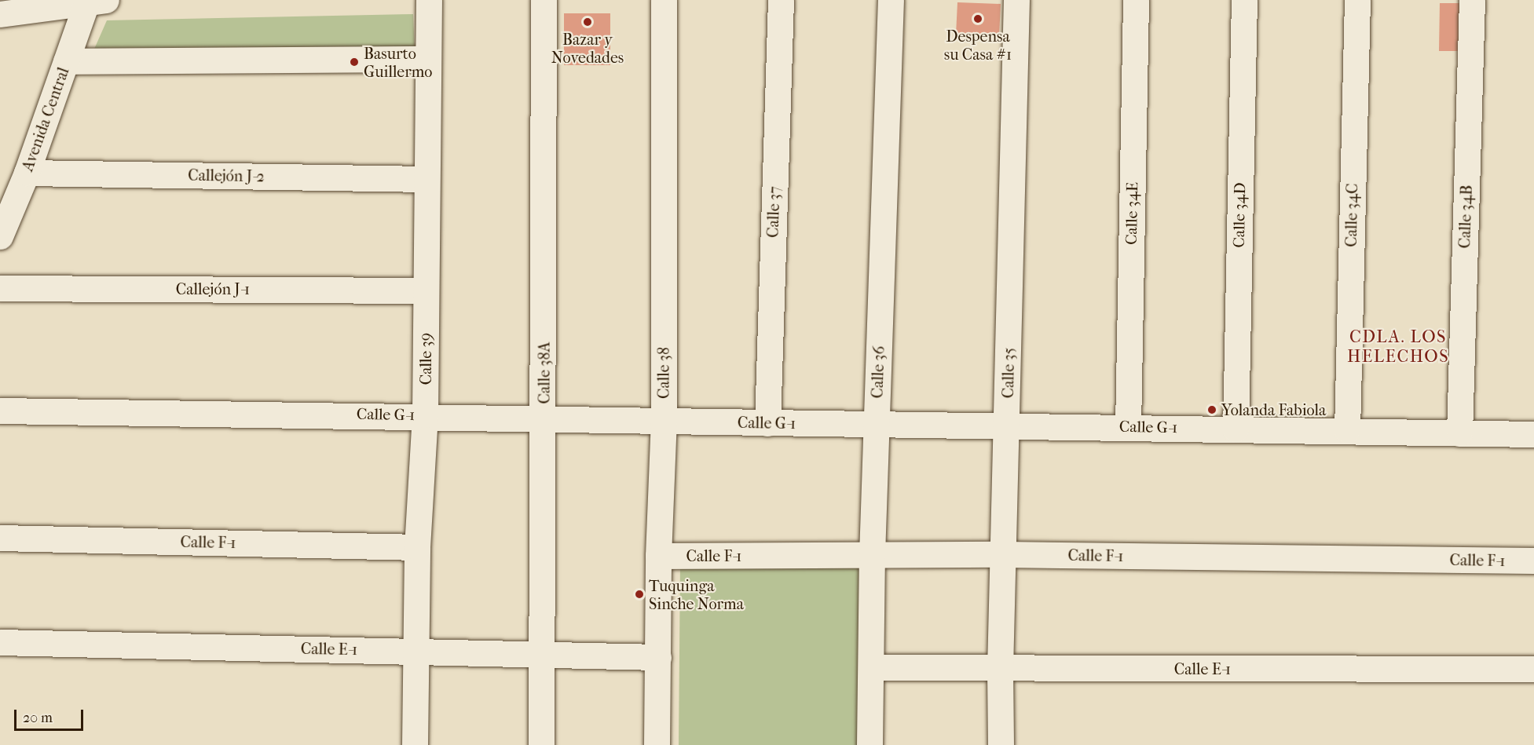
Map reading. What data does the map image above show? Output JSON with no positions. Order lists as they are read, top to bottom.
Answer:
{
  "streets": {
    "street": [
      "Avenida Central",
      "Callejón J-2",
      "Calle 37",
      "Calle 34E",
      "Calle 34D",
      "Calle 34C",
      "Calle 34B",
      "Callejón J-1",
      "Calle 39",
      "Calle 36",
      "Calle 38A",
      "Calle 38",
      "Calle 35",
      "Calle G-1",
      "Calle F-1",
      "Calle E-1"
    ]
  },
  "crossings": [
    ["Avenida Central", "Callejón J-2"],
    ["Callejón J-2", "Calle 39"],
    ["Calle 37", "Calle G-1"],
    ["Calle 34E", "Calle G-1"],
    ["Calle 34D", "Calle G-1"],
    ["Calle 34C", "Calle G-1"],
    ["Calle 34B", "Calle G-1"],
    ["Callejón J-1", "Calle 39"],
    ["Calle 39", "Calle G-1"],
    ["Calle 39", "Calle F-1"],
    ["Calle 39", "Calle E-1"],
    ["Calle 36", "Calle G-1"],
    ["Calle 36", "Calle F-1"],
    ["Calle 36", "Calle E-1"],
    ["Calle 38A", "Calle G-1"],
    ["Calle 38A", "Calle E-1"],
    ["Calle 38", "Calle G-1"],
    ["Calle 38", "Calle F-1"],
    ["Calle 38", "Calle E-1"],
    ["Calle 35", "Calle G-1"],
    ["Calle 35", "Calle F-1"],
    ["Calle 35", "Calle E-1"]
  ],
  "districts": ["CDLA. LOS HELECHOS"],
  "places": [
    "Despensa su Casa #1",
    "Bazar y Novedades",
    "Basurto Guillermo",
    "Yolanda Fabiola",
    "Tuquinga Sinche Norma"
  ],
  "scale_bar": "20 m"
}
